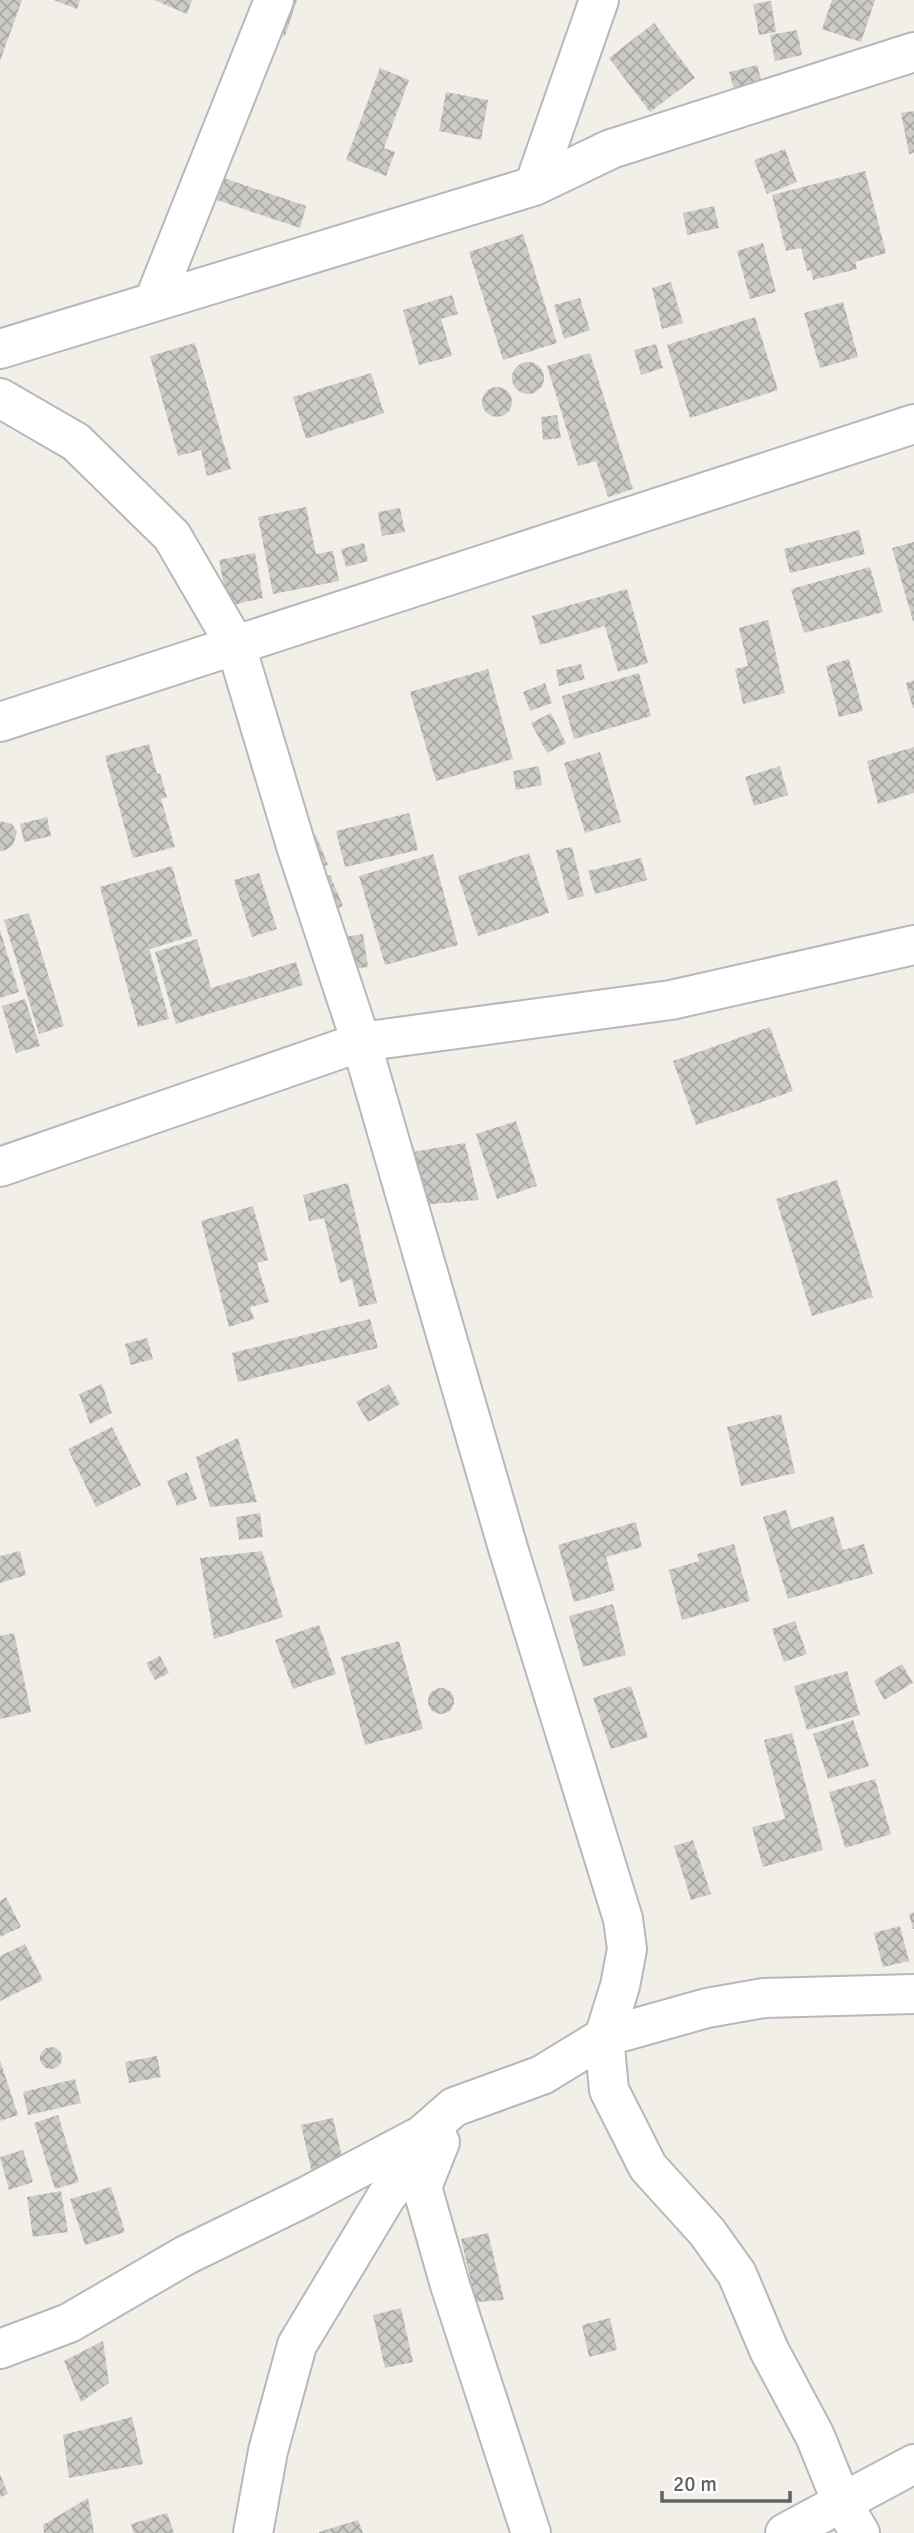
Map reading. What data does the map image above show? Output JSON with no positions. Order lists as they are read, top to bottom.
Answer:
{
  "scale_bar": "20 m"
}
